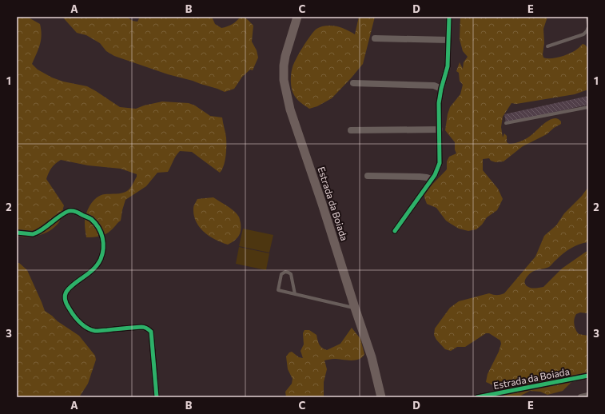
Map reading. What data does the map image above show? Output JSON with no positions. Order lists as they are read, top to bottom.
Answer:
{
  "streets": {
    "main road": ["Estrada da Boiada"]
  },
  "grid": {
    "columns": [
      "A",
      "B",
      "C",
      "D",
      "E"
    ],
    "rows": ["1", "2", "3"]
  }
}
